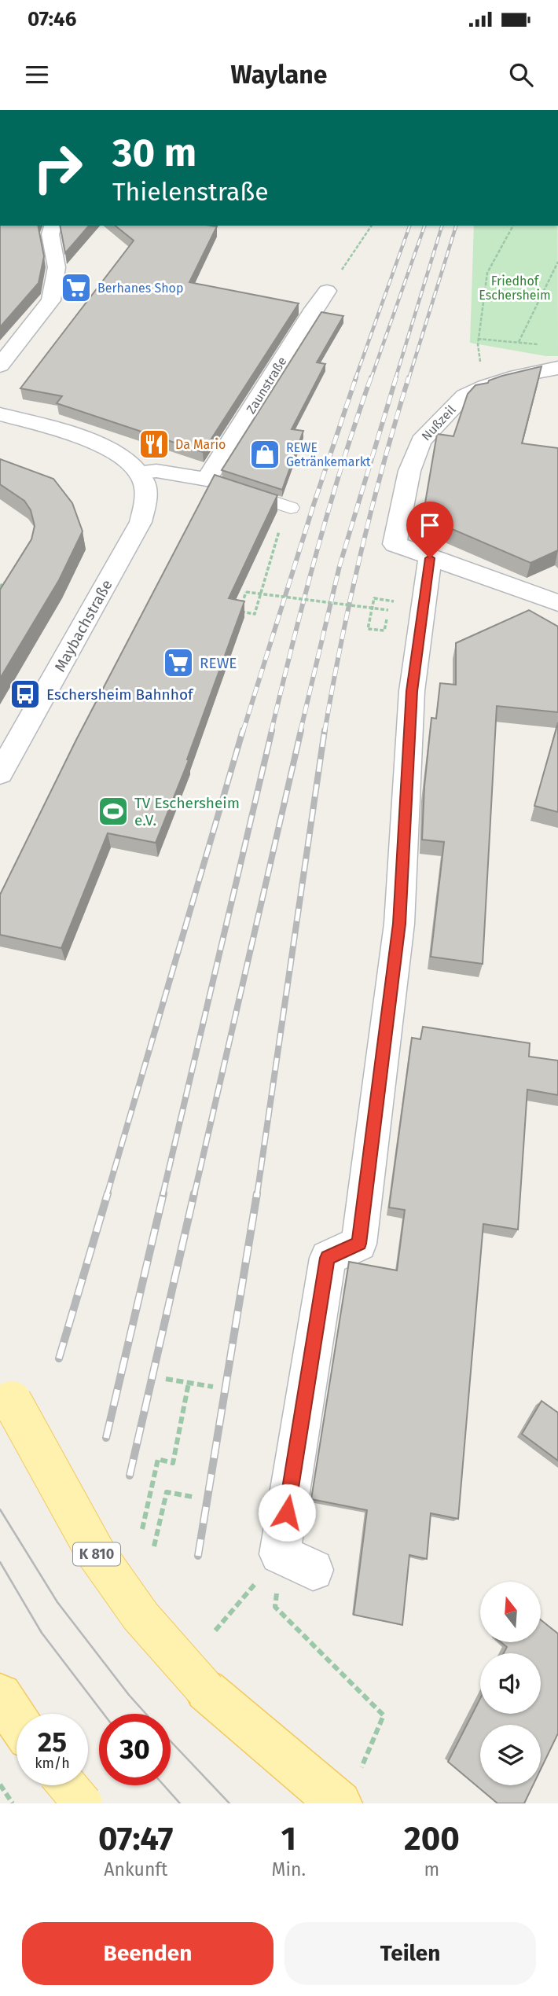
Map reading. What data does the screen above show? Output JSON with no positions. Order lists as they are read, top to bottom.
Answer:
{
  "streets": {
    "main road": ["K 810"],
    "street": ["Zaunstraße", "Nußzeil", "Maybachstraße"]
  },
  "parks": ["Friedhof Eschersheim"],
  "places": {
    "supermarket": ["Berhanes Shop", "REWE"],
    "restaurant": ["Da Mario"],
    "shop": ["REWE Getränkemarkt"],
    "bus stop": ["Eschersheim Bahnhof"],
    "sports": ["TV Eschersheim e.V."]
  },
  "north": "top",
  "page": {
    "status": "07:46",
    "header": "Waylane",
    "turn": ["30 m", "Thielenstraße"],
    "speed": "25 km/h",
    "limit": "30",
    "eta": [
      "07:47",
      "Ankunft",
      "1",
      "Min.",
      "200",
      "m"
    ],
    "buttons": ["Beenden", "Teilen"]
  }
}
